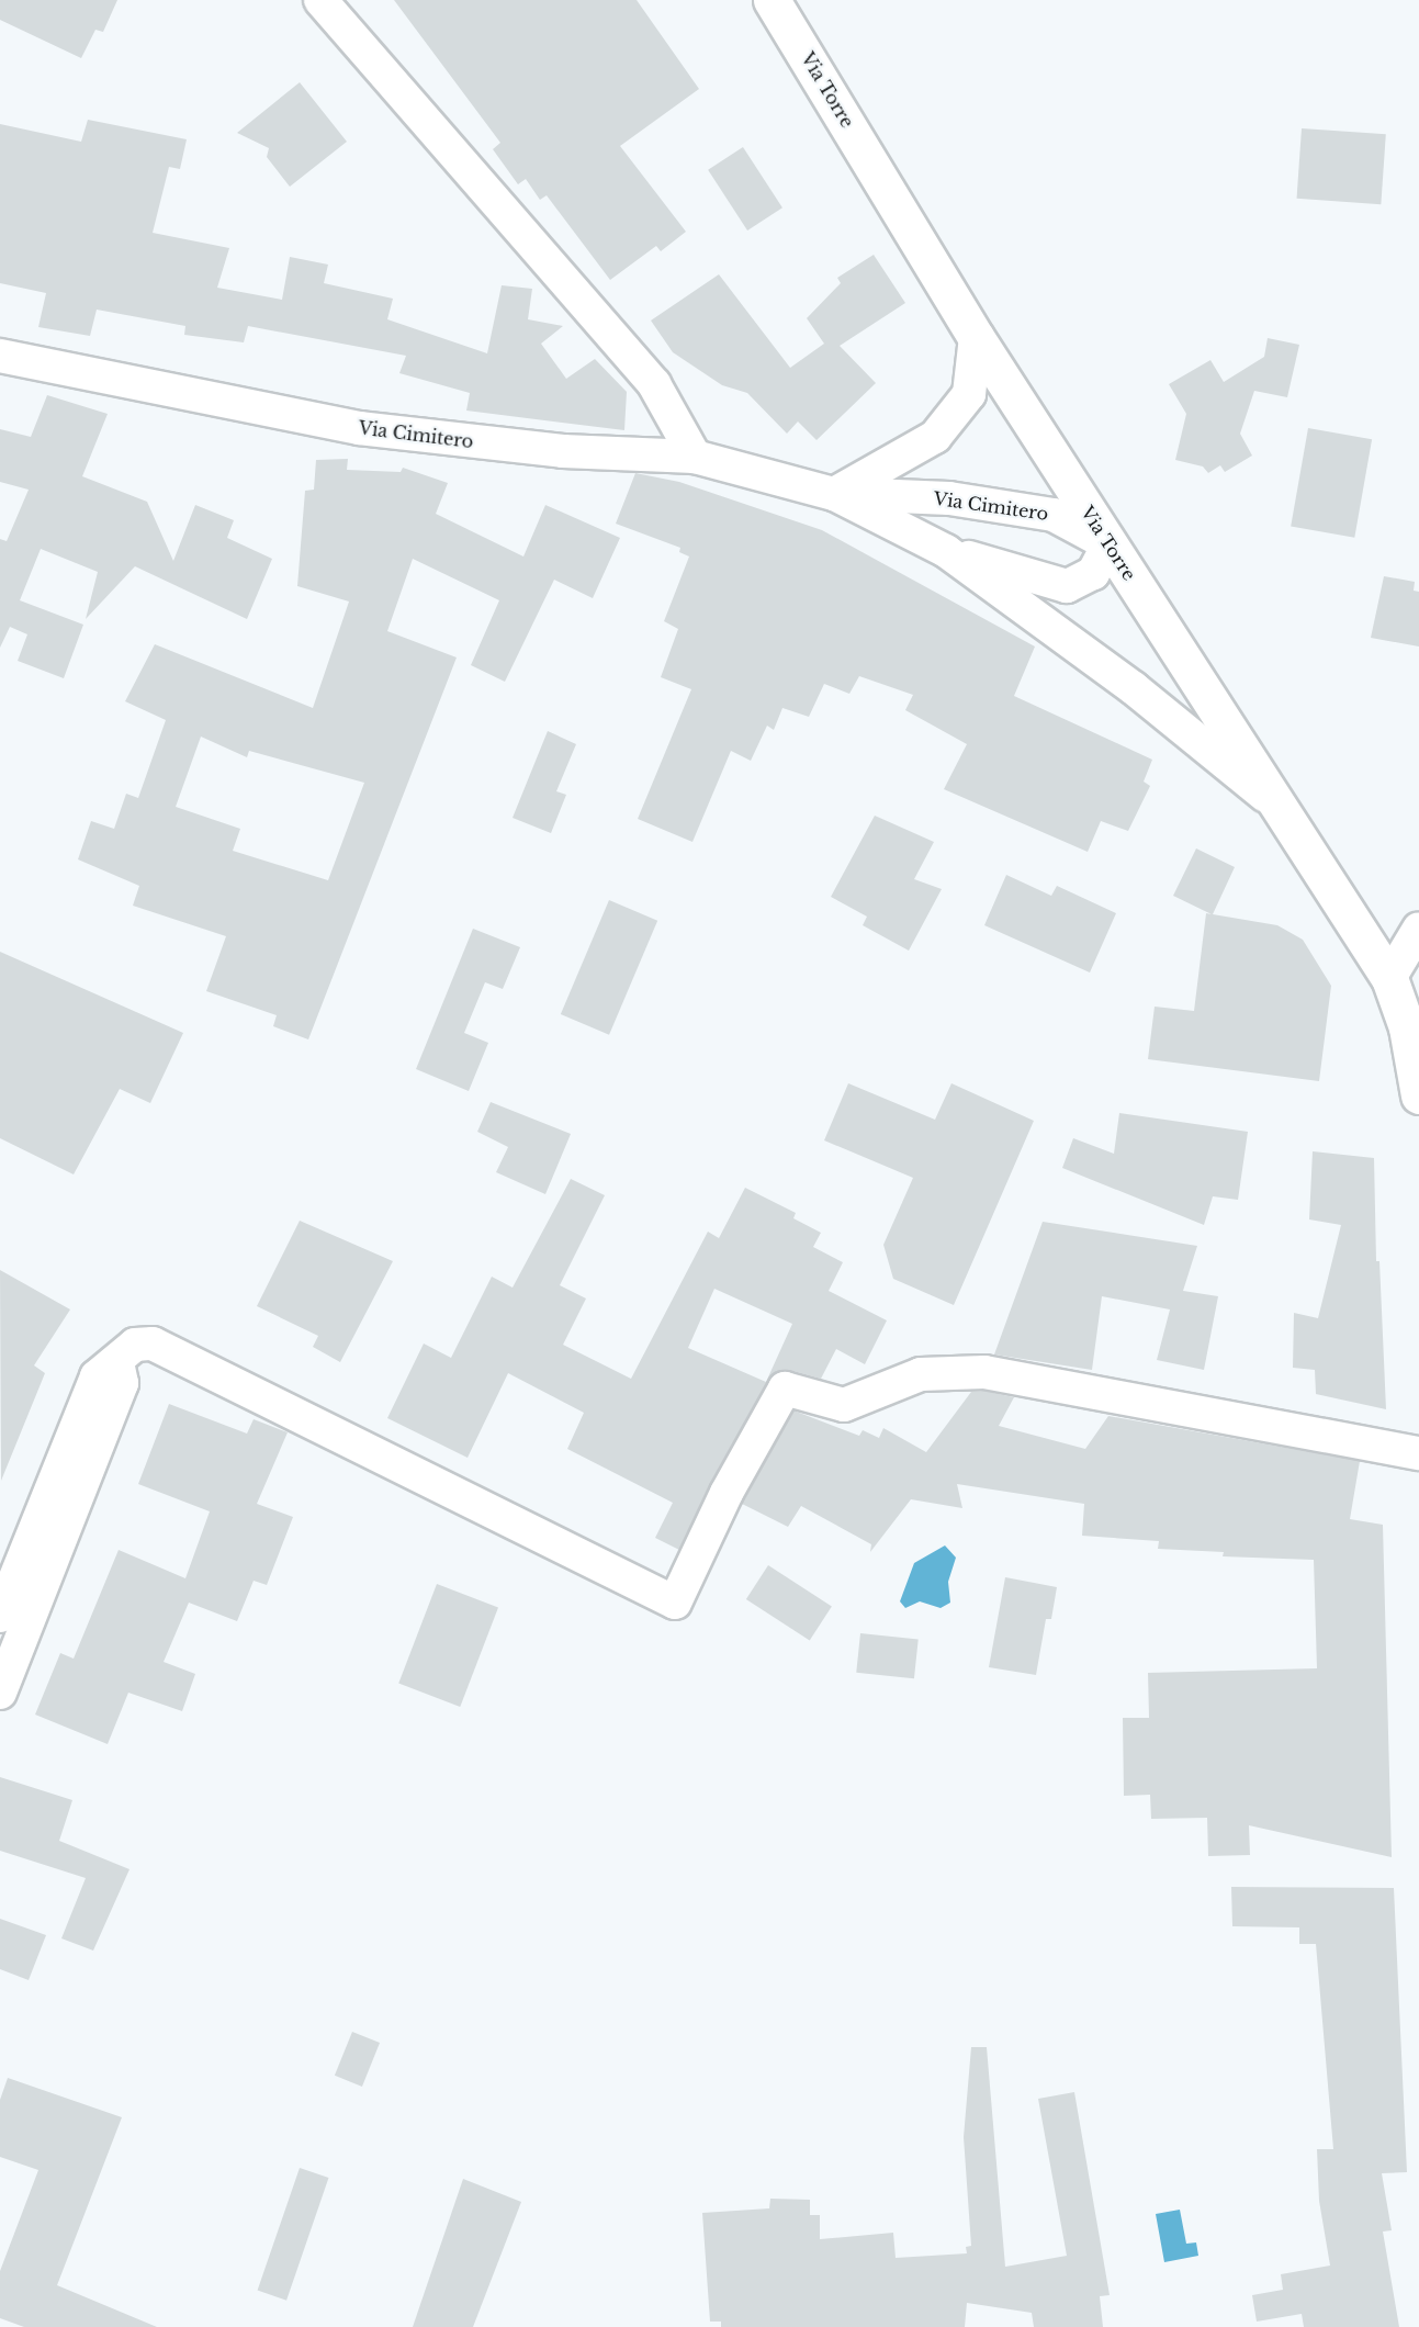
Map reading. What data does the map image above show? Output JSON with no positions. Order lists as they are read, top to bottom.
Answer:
{
  "streets": {
    "main road": ["Via Torre"],
    "street": ["Via Cimitero"]
  },
  "crossings": [
    ["Via Torre", "Via Cimitero"]
  ]
}
